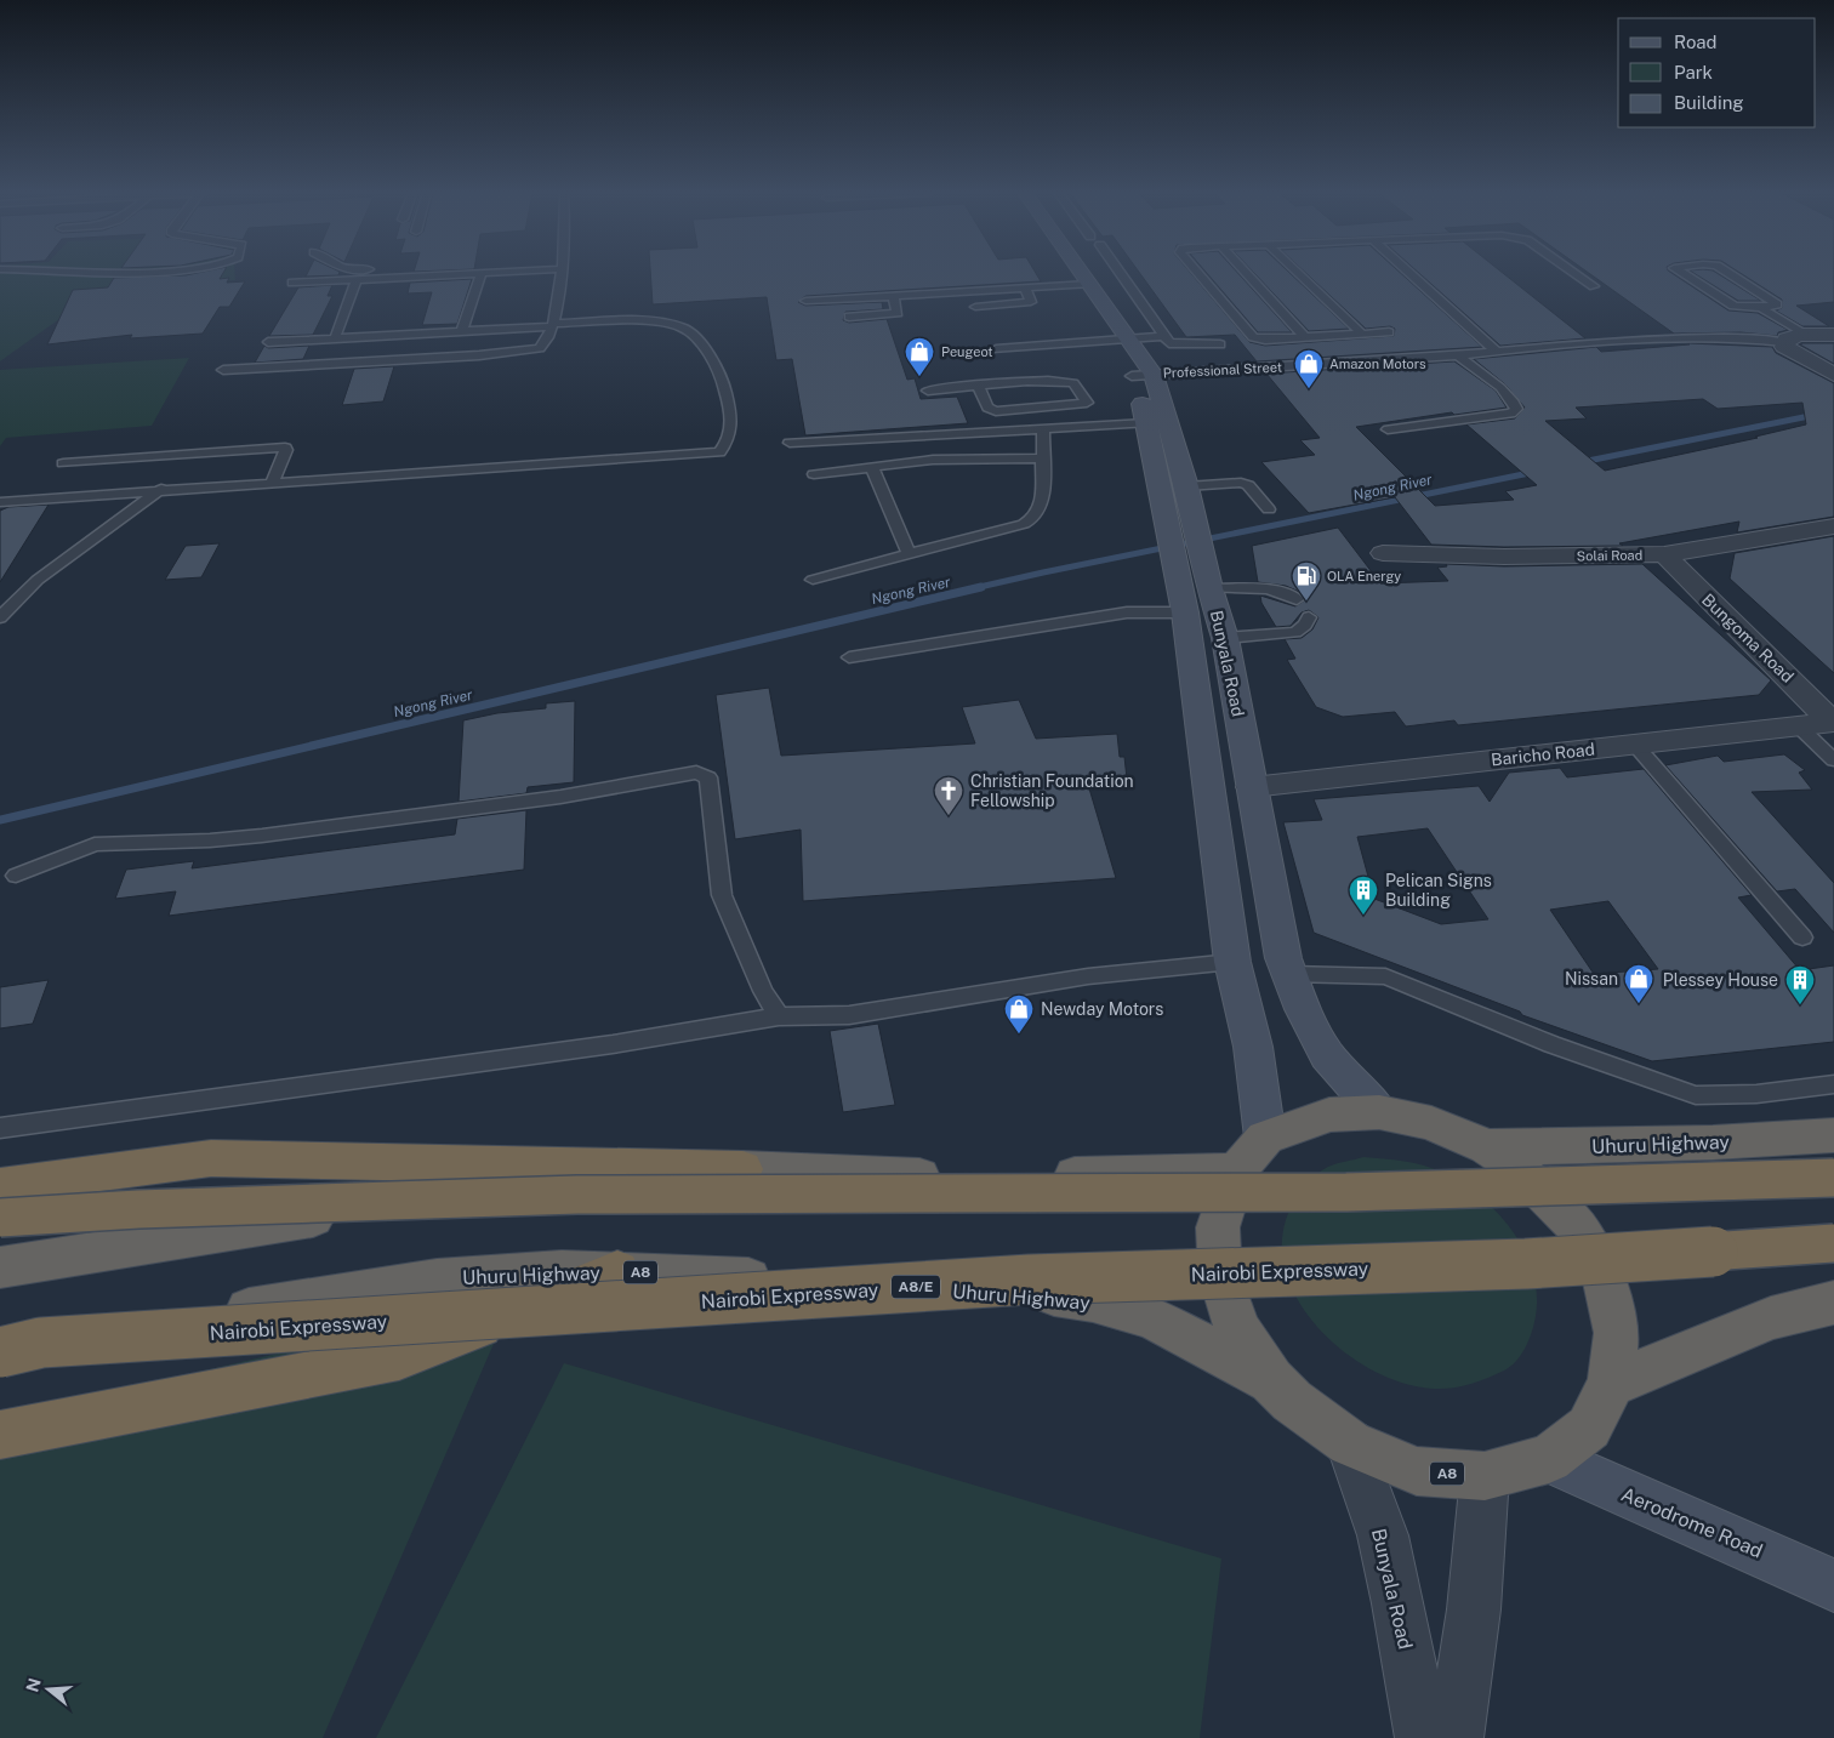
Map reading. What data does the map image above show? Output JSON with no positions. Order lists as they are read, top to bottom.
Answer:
{
  "streets": {
    "highway": [
      "Uhuru Highway",
      "Nairobi Expressway",
      "A8",
      "A8/E"
    ],
    "main road": ["Bunyala Road", "Aerodrome Road"],
    "street": ["Solai Road", "Bungoma Road", "Baricho Road"],
    "lane": ["Professional Street"]
  },
  "crossings": [
    ["Professional Street", "Bunyala Road"],
    ["Solai Road", "Bungoma Road"],
    ["Bungoma Road", "Baricho Road"],
    ["Bunyala Road", "Baricho Road"],
    ["Bunyala Road", "A8"],
    ["Uhuru Highway", "A8"],
    ["A8", "Aerodrome Road"]
  ],
  "water": ["Ngong River"],
  "places": {
    "shop": [
      "Peugeot",
      "Amazon Motors",
      "Nissan",
      "Newday Motors"
    ],
    "fuel station": ["OLA Energy"],
    "church": ["Christian Foundation Fellowship"],
    "building": ["Pelican Signs Building", "Plessey House"]
  },
  "legend": ["Road", "Park", "Building"],
  "north": "left"
}
